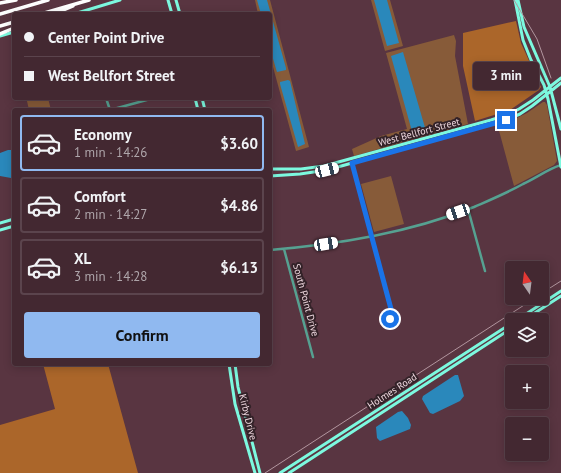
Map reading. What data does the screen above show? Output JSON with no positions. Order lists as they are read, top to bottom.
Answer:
{
  "streets": {
    "main road": ["West Bellfort Street", "Holmes Road", "Kirby Drive"],
    "street": ["South Point Drive"]
  },
  "north": "top",
  "page": {
    "banner": ["Center Point Drive", "West Bellfort Street"],
    "bubble": "3 min",
    "list": [
      {
        "name": "Economy",
        "note": "1 min · 14:26",
        "value": "$3.60"
      },
      {
        "name": "Comfort",
        "note": "2 min · 14:27",
        "value": "$4.86"
      },
      {
        "name": "XL",
        "note": "3 min · 14:28",
        "value": "$6.13"
      }
    ],
    "map_buttons": ["+", "−"],
    "buttons": "Confirm"
  }
}
